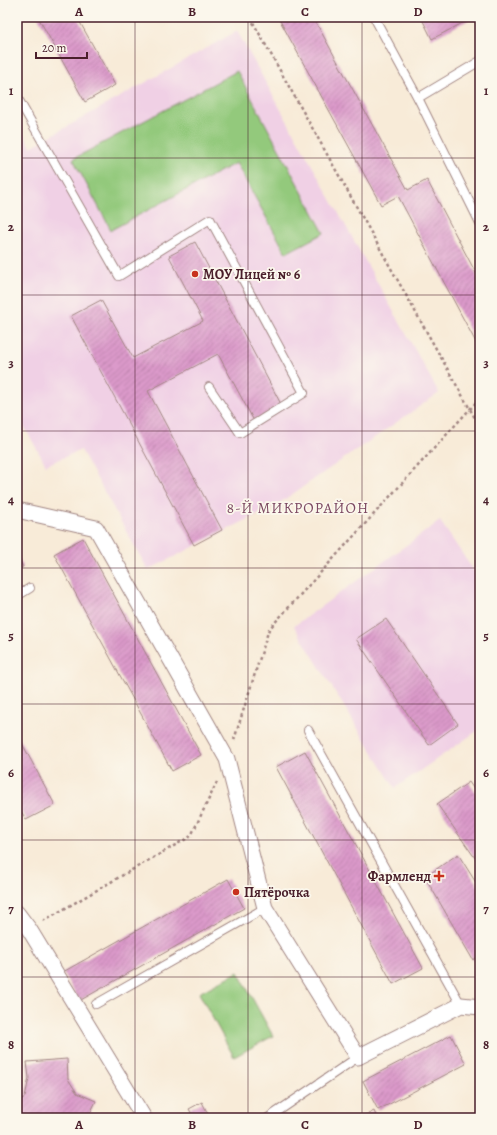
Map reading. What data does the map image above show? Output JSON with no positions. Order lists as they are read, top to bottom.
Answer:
{
  "districts": ["8-Й МИКРОРАЙОН"],
  "places": {
    "other": ["МОУ Лицей № 6", "Пятёрочка"],
    "health": ["Фармленд"]
  },
  "scale_bar": "20 m",
  "grid": {
    "columns": [
      "A",
      "B",
      "C",
      "D"
    ],
    "rows": [
      "1",
      "2",
      "3",
      "4",
      "5",
      "6",
      "7",
      "8"
    ]
  }
}
